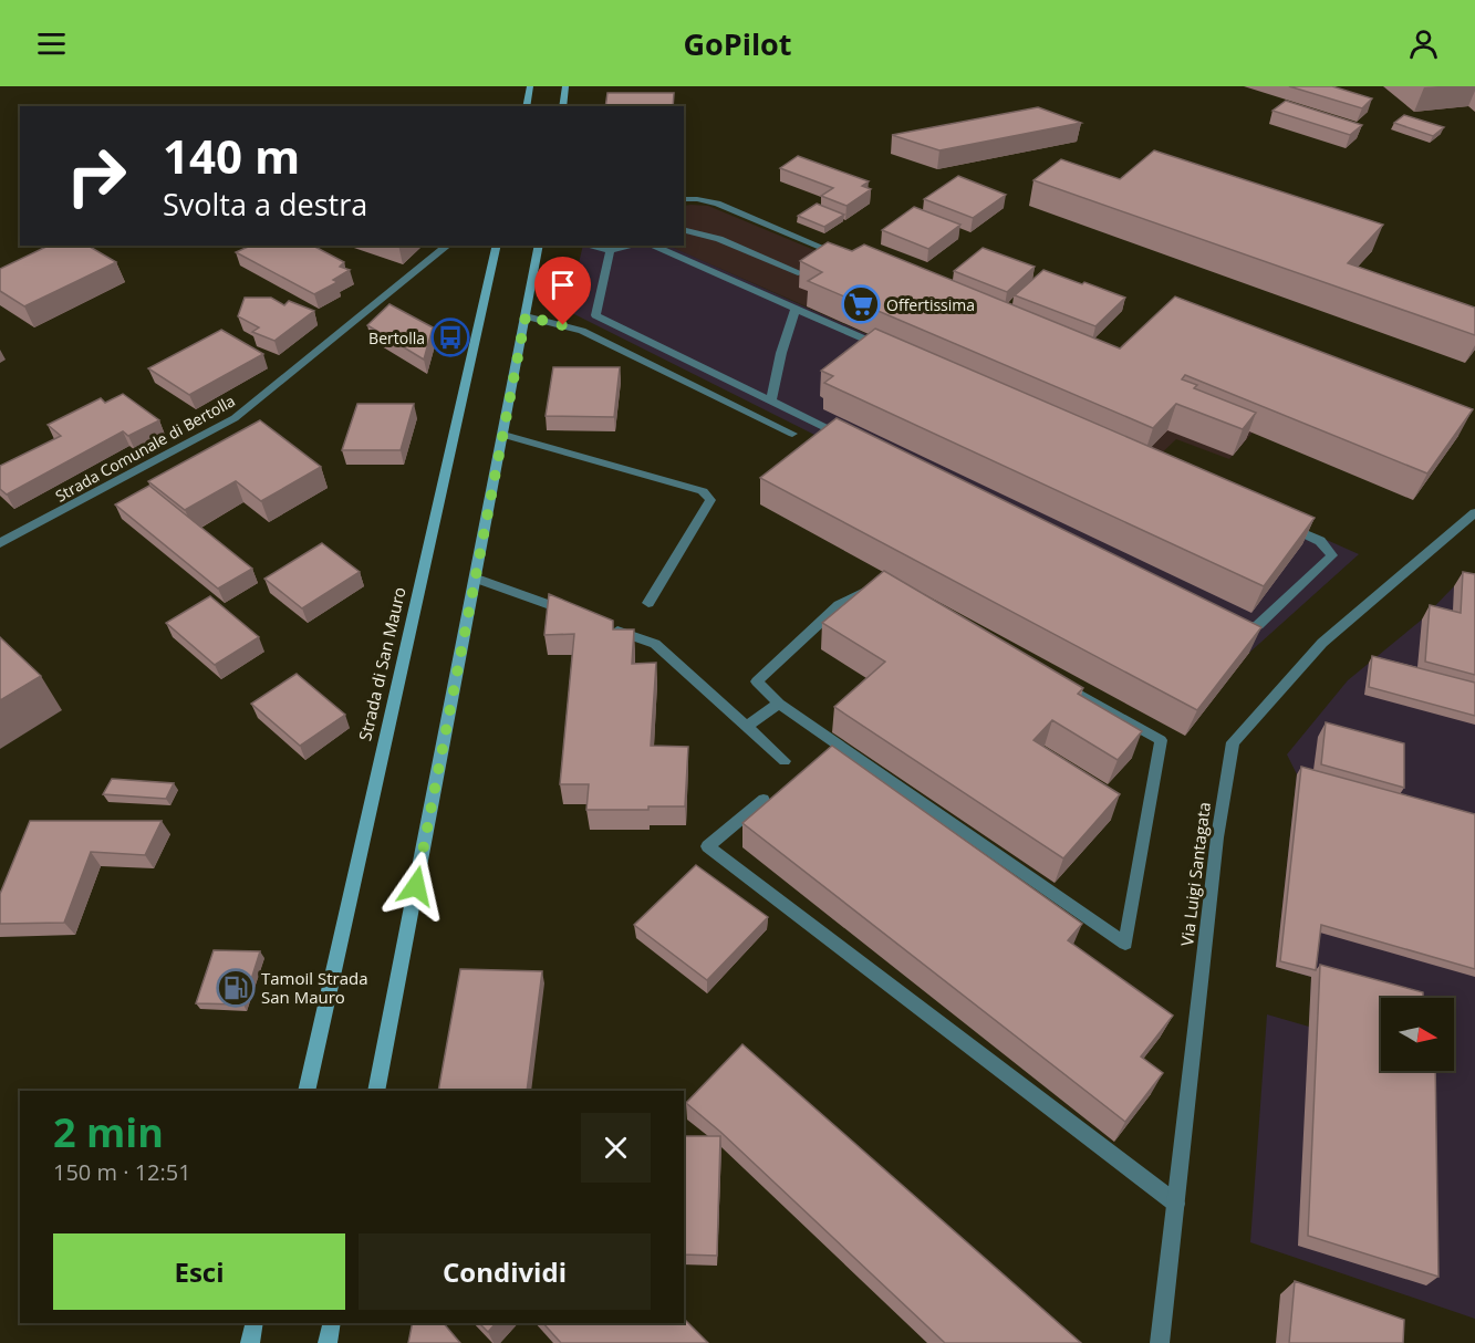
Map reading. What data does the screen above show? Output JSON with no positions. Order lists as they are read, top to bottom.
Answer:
{
  "streets": {
    "main road": ["Strada di San Mauro"],
    "street": ["Strada Comunale di Bertolla", "Via Luigi Santagata"]
  },
  "places": {
    "supermarket": ["Offertissima"],
    "bus stop": ["Bertolla"],
    "fuel station": ["Tamoil Strada San Mauro"]
  },
  "north": "right",
  "page": {
    "header": "GoPilot",
    "turn": ["140 m", "Svolta a destra"],
    "heading": ["2 min", "150 m · 12:51"],
    "buttons": ["Esci", "Condividi"]
  }
}
